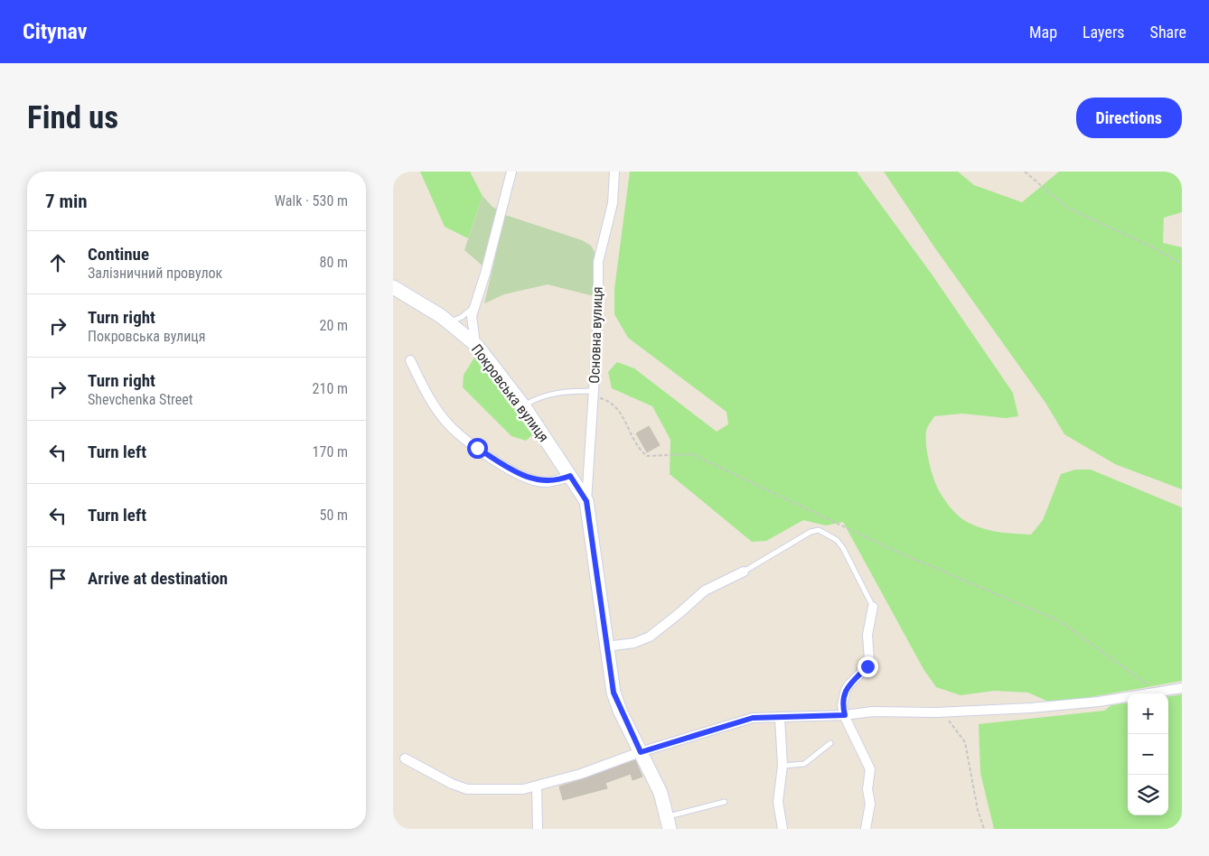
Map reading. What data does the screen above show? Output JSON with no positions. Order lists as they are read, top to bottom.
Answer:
{
  "streets": {
    "street": ["Основна вулиця", "Покровська вулиця"]
  },
  "crossings": [
    ["Основна вулиця", "Покровська вулиця"]
  ],
  "page": {
    "header": "Citynav",
    "nav": ["Map", "Layers", "Share"],
    "buttons": "Directions",
    "title": "Find us",
    "heading": ["7 min", "Walk · 530 m"],
    "list": [
      ["Continue", "Залізничний провулок", "80 m"],
      ["Turn right", "Покровська вулиця", "20 m"],
      ["Turn right", "Shevchenka Street", "210 m"],
      ["Turn left", "170 m"],
      ["Turn left", "50 m"],
      "Arrive at destination"
    ],
    "map_buttons": ["+", "−"]
  }
}
